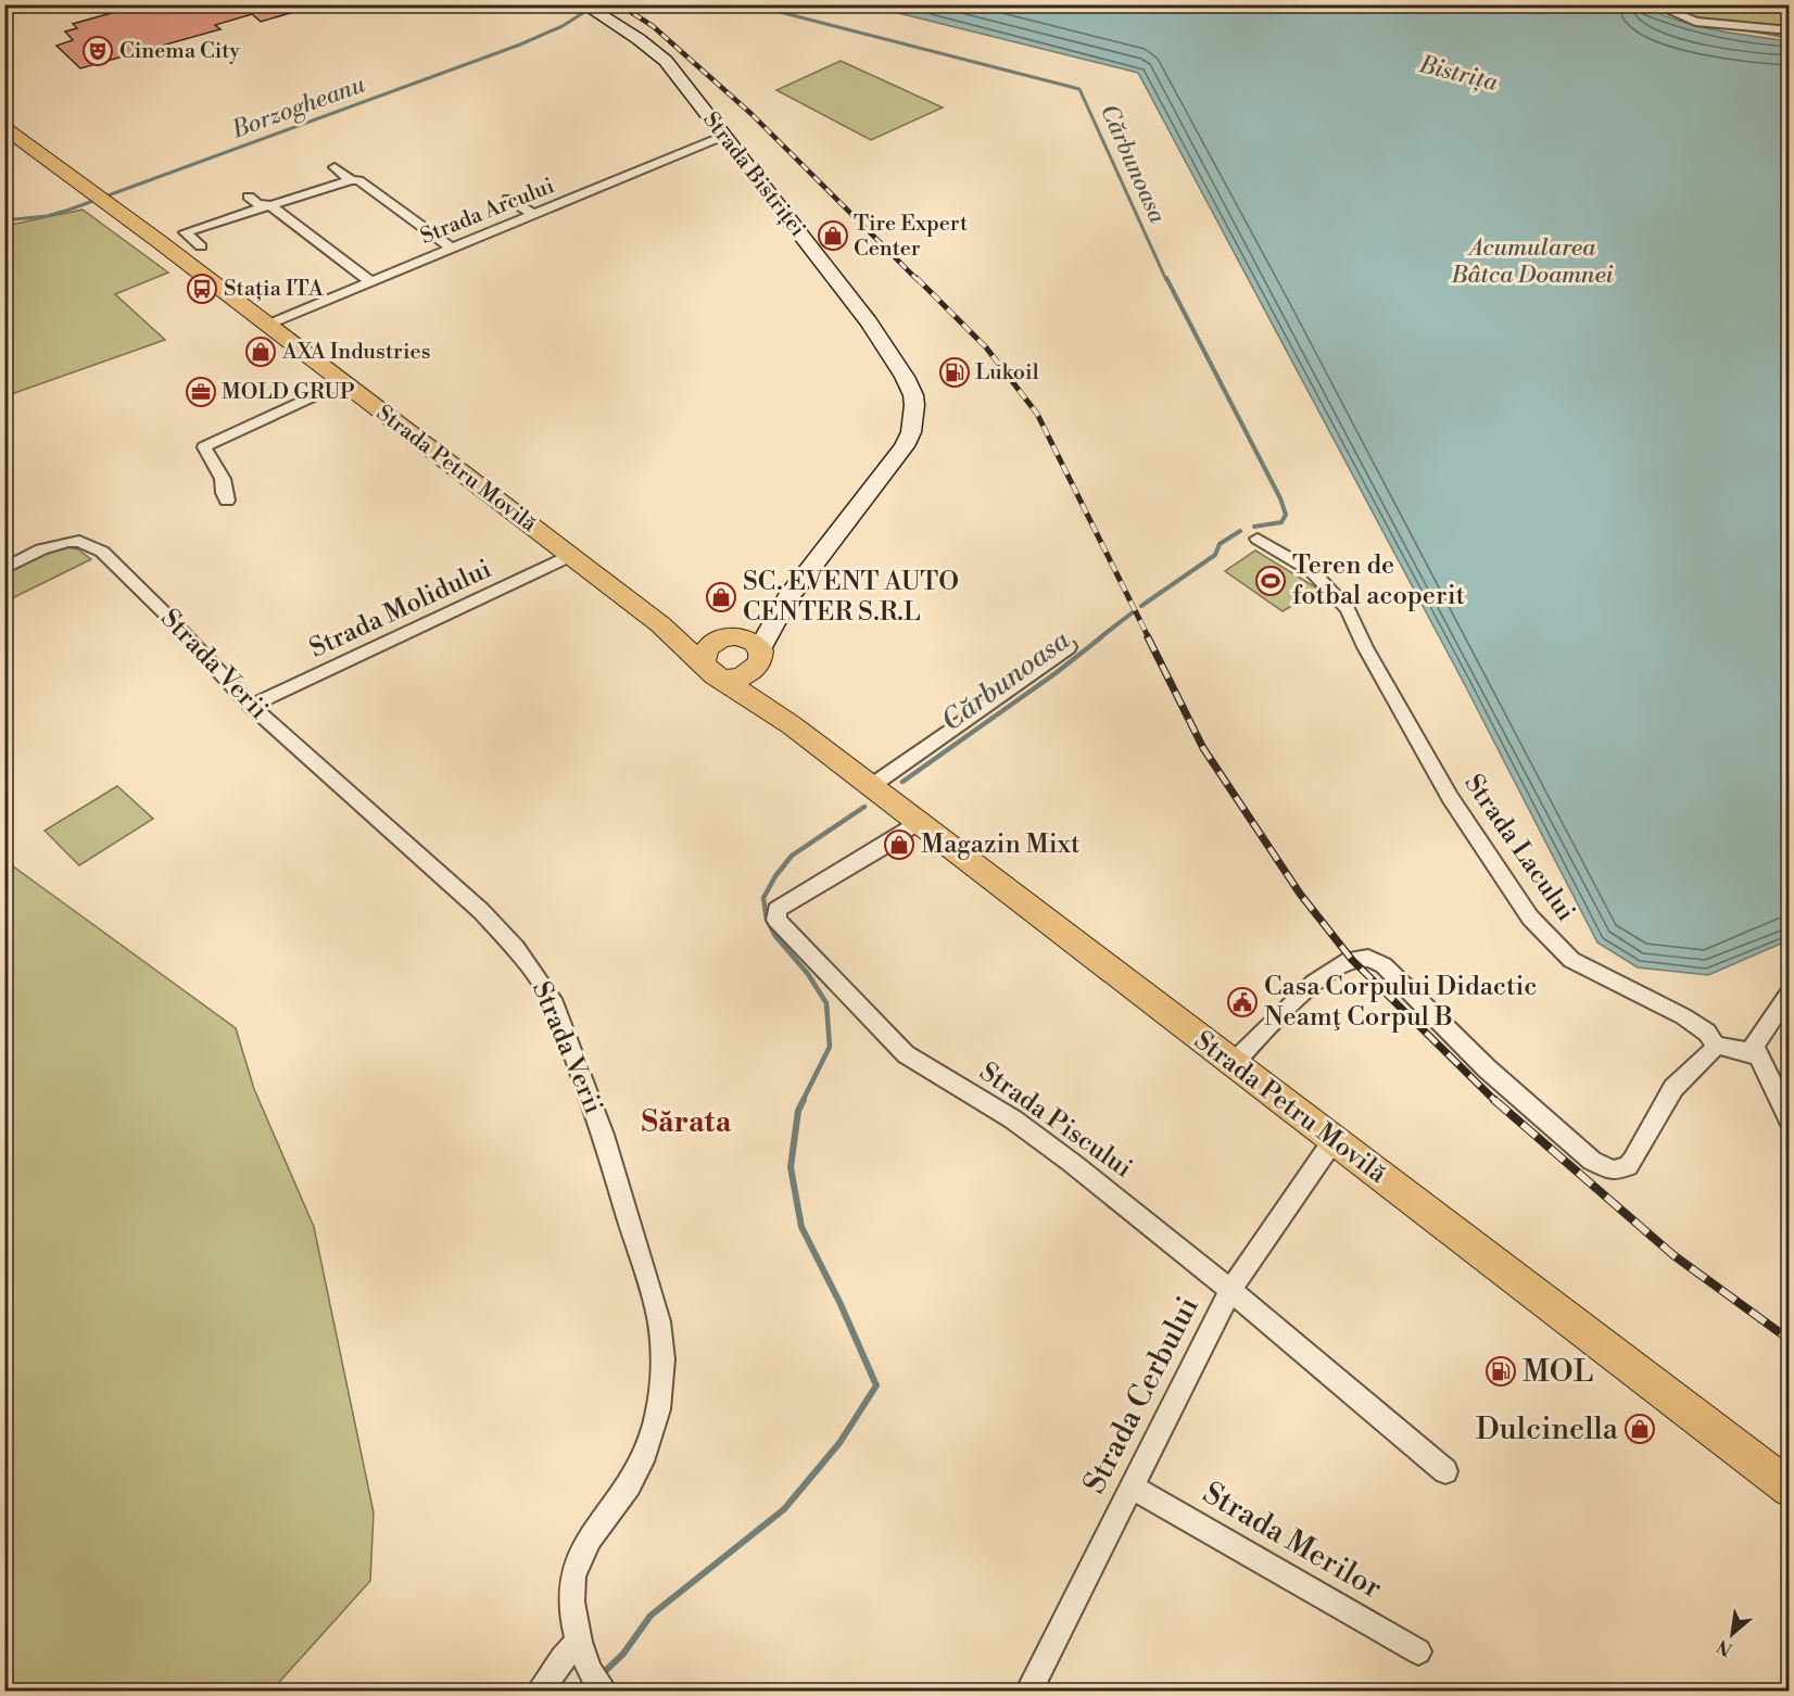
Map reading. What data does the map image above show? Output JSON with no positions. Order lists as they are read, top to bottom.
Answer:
{
  "streets": {
    "main road": ["Strada Bistriței", "Strada Petru Movilă"],
    "street": [
      "Strada Arcului",
      "Strada Molidului",
      "Strada Verii",
      "Strada Lacului",
      "Strada Piscului",
      "Strada Cerbului",
      "Strada Merilor"
    ]
  },
  "crossings": [
    ["Strada Bistriței", "Strada Arcului"],
    ["Strada Bistriței", "Strada Petru Movilă"],
    ["Strada Arcului", "Strada Petru Movilă"],
    ["Strada Petru Movilă", "Strada Molidului"],
    ["Strada Petru Movilă", "Strada Piscului"],
    ["Strada Petru Movilă", "Strada Cerbului"],
    ["Strada Molidului", "Strada Verii"],
    ["Strada Piscului", "Strada Cerbului"],
    ["Strada Cerbului", "Strada Merilor"]
  ],
  "districts": ["Sărata"],
  "water": [
    "Bistrița",
    "Borzogheanu",
    "Cărbunoasa",
    "Acumularea Bâtca Doamnei"
  ],
  "places": {
    "theatre": ["Cinema City"],
    "shop": [
      "Tire Expert Center",
      "AXA Industries",
      "SC. EVENT AUTO CENTER S.R.L",
      "Magazin Mixt",
      "Dulcinella"
    ],
    "bus stop": ["Stația ITA"],
    "fuel station": ["Lukoil", "MOL"],
    "office": ["MOLD GRUP"],
    "sports": ["Teren de fotbal acoperit"],
    "public building": ["Casa Corpului Didactic Neamţ Corpul B"]
  },
  "north": "bottom left"
}
